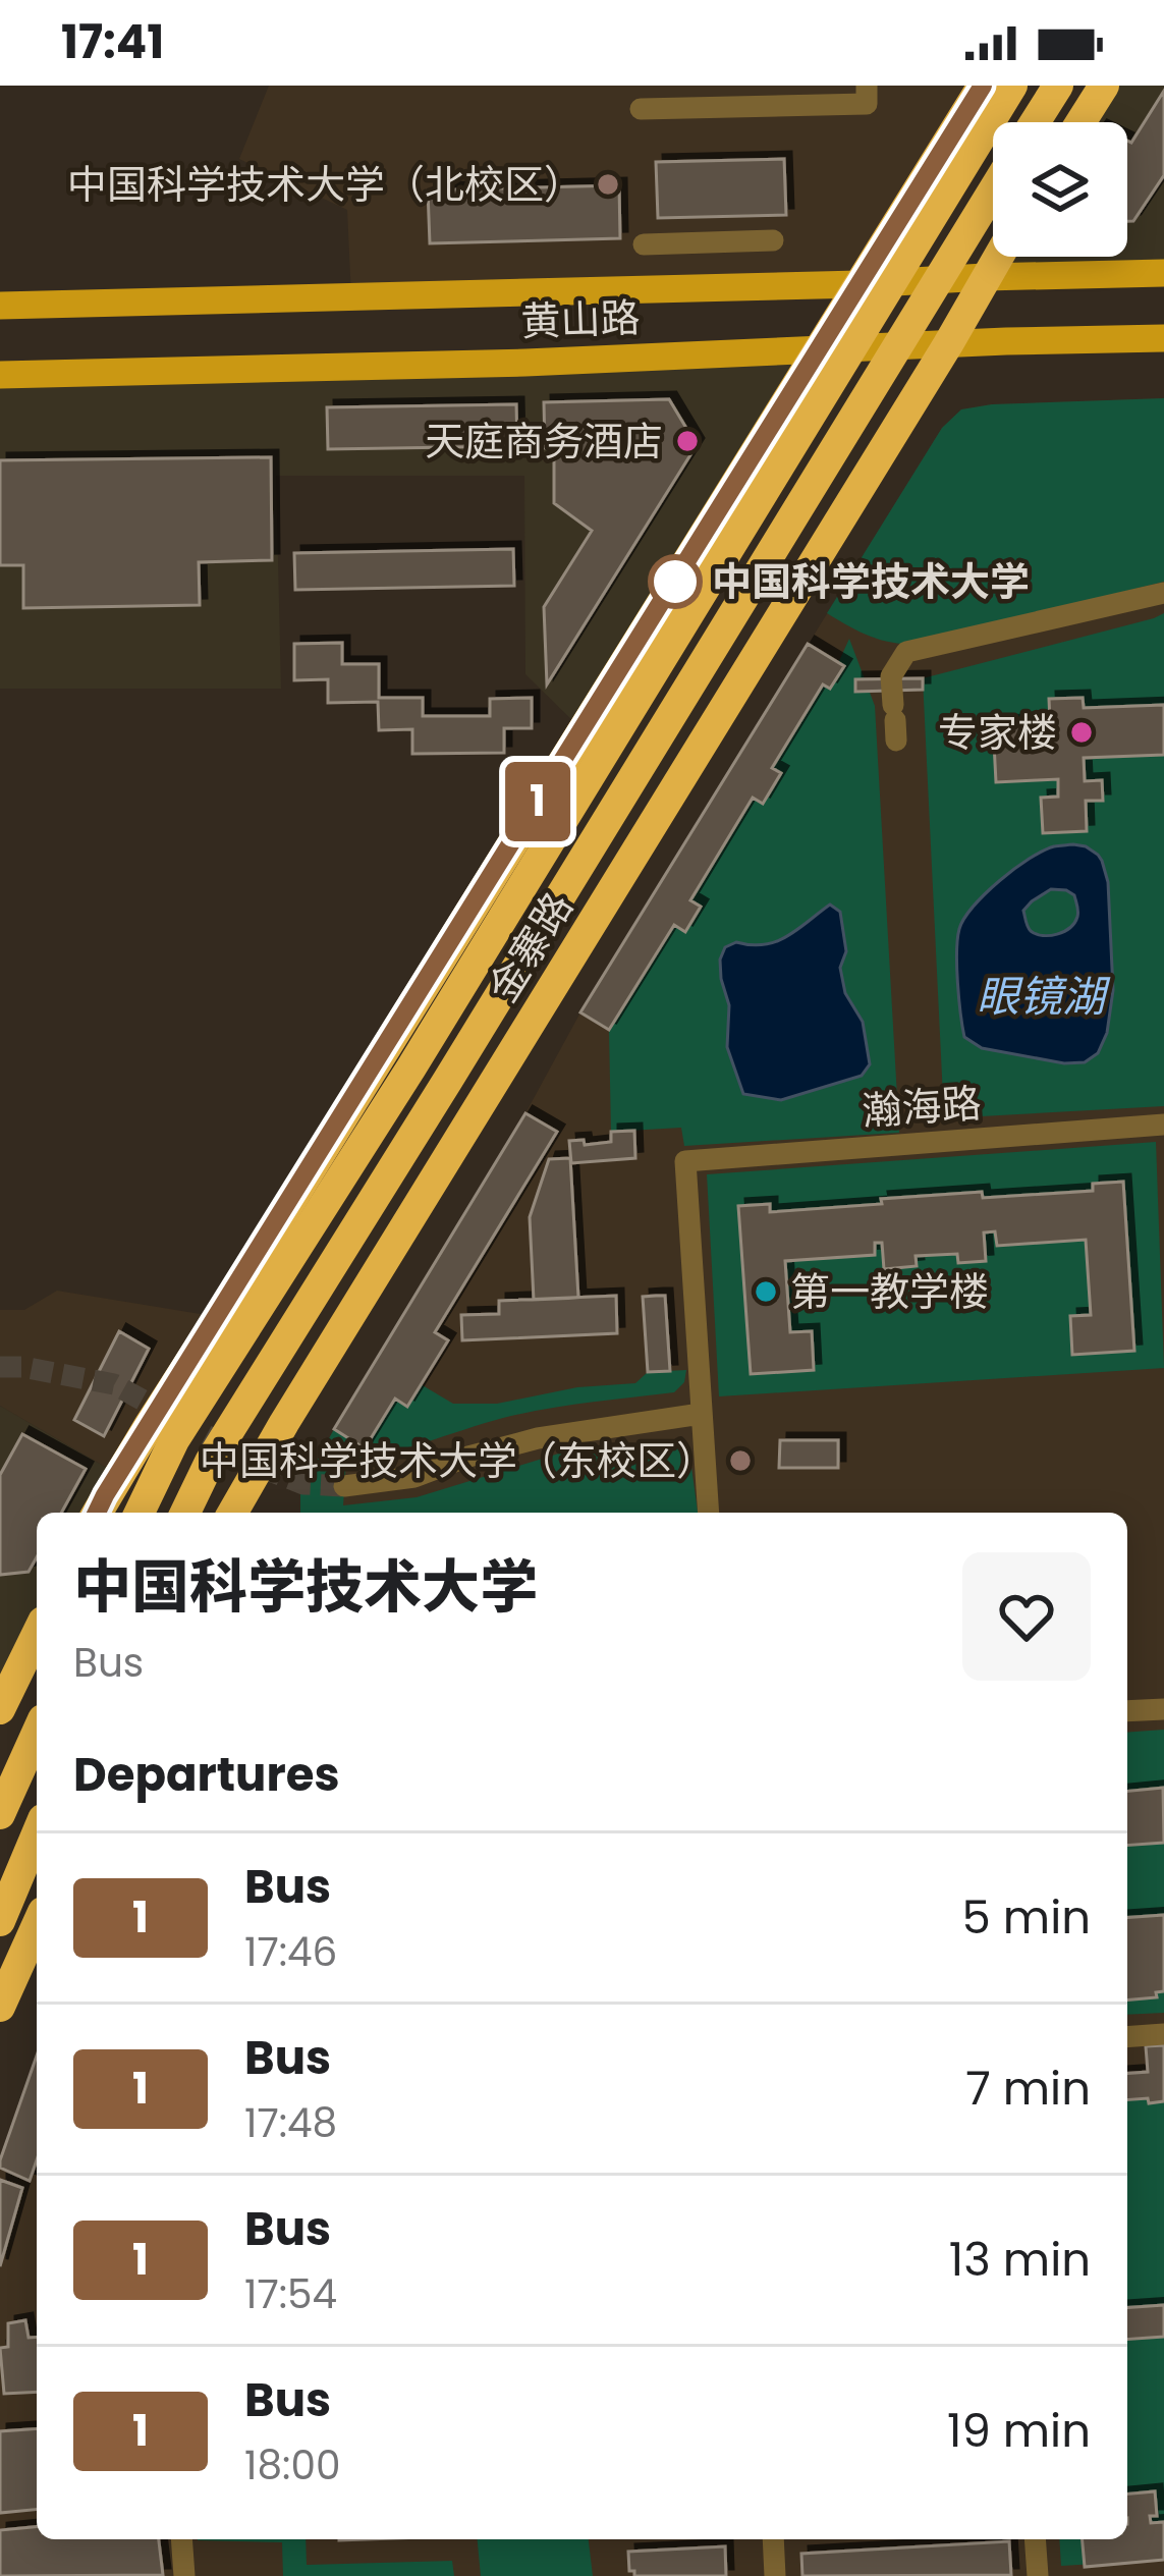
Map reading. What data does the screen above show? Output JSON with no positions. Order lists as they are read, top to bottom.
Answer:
{
  "streets": {
    "highway": ["金寨路"],
    "main road": ["黄山路"],
    "street": ["瀚海路"]
  },
  "crossings": [
    ["黄山路", "金寨路"]
  ],
  "water": ["眼镜湖"],
  "places": [
    "中国科学技术大学（北校区）",
    "天庭商务酒店",
    "中国科学技术大学",
    "专家楼",
    "第一教学楼",
    "中国科学技术大学（东校区）"
  ],
  "lines": ["bus line 1"],
  "page": {
    "status": "17:41",
    "on_map": "1",
    "heading": [
      ["中国科学技术大学", "Bus"],
      "Departures"
    ],
    "list": [
      {
        "mark": "1",
        "name": "Bus",
        "note": "17:46",
        "value": "5 min"
      },
      {
        "mark": "1",
        "name": "Bus",
        "note": "17:48",
        "value": "7 min"
      },
      {
        "mark": "1",
        "name": "Bus",
        "note": "17:54",
        "value": "13 min"
      },
      {
        "mark": "1",
        "name": "Bus",
        "note": "18:00",
        "value": "19 min"
      }
    ]
  }
}
